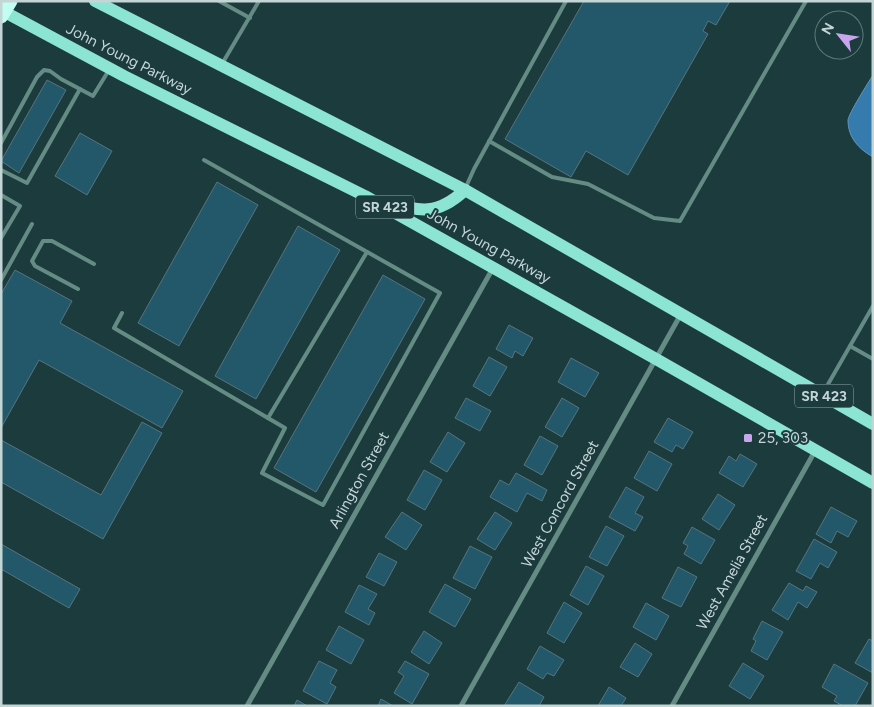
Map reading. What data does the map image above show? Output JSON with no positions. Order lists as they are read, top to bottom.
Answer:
{
  "streets": {
    "main road": ["John Young Parkway", "SR 423"],
    "street": ["Arlington Street", "West Concord Street", "West Amelia Street"]
  },
  "crossings": [
    ["John Young Parkway", "Arlington Street"],
    ["John Young Parkway", "West Concord Street"],
    ["John Young Parkway", "West Amelia Street"],
    ["SR 423", "West Concord Street"]
  ],
  "places": {
    "transit": ["25, 303"]
  },
  "north": "top left"
}
